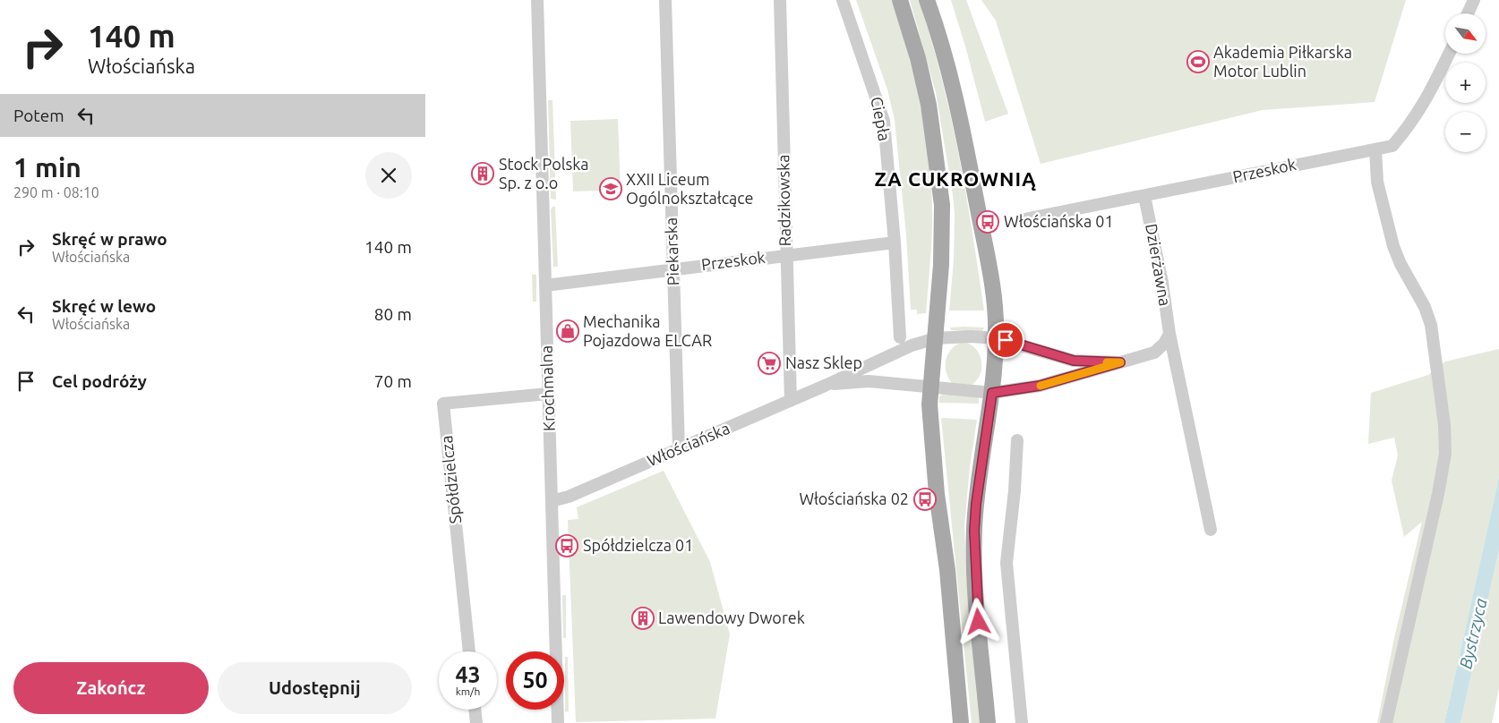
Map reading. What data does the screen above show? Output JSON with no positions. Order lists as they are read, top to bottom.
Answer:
{
  "streets": {
    "street": [
      "Ciepła",
      "Przeskok",
      "Radzikowska",
      "Piekarska",
      "Dzierżawna",
      "Krochmalna",
      "Włościańska",
      "Spółdzielcza"
    ]
  },
  "crossings": [
    ["Ciepła", "Przeskok"],
    ["Przeskok", "Radzikowska"],
    ["Przeskok", "Piekarska"],
    ["Przeskok", "Dzierżawna"],
    ["Przeskok", "Krochmalna"],
    ["Radzikowska", "Włościańska"],
    ["Piekarska", "Włościańska"],
    ["Krochmalna", "Włościańska"],
    ["Krochmalna", "Spółdzielcza"]
  ],
  "districts": ["ZA CUKROWNIĄ"],
  "water": ["Bystrzyca"],
  "places": {
    "sports": ["Akademia Piłkarska Motor Lublin"],
    "building": ["Stock Polska Sp. z o.o", "Lawendowy Dworek"],
    "school or university": ["XXII Liceum Ogólnokształcące"],
    "bus stop": ["Włościańska 01", "Włościańska 02", "Spółdzielcza 01"],
    "shop": ["Mechanika Pojazdowa ELCAR"],
    "supermarket": ["Nasz Sklep"]
  },
  "north": "bottom right",
  "page": {
    "turn": ["140 m", "Włościańska"],
    "map_buttons": ["+", "−"],
    "then": "Potem",
    "heading": ["1 min", "290 m · 08:10"],
    "list": [
      {
        "name": "Skręć w prawo",
        "note": "Włościańska",
        "value": "140 m"
      },
      {
        "name": "Skręć w lewo",
        "note": "Włościańska",
        "value": "80 m"
      },
      {
        "name": "Cel podróży",
        "value": "70 m"
      }
    ],
    "speed": "43 km/h",
    "limit": "50",
    "buttons": ["Zakończ", "Udostępnij"]
  }
}
